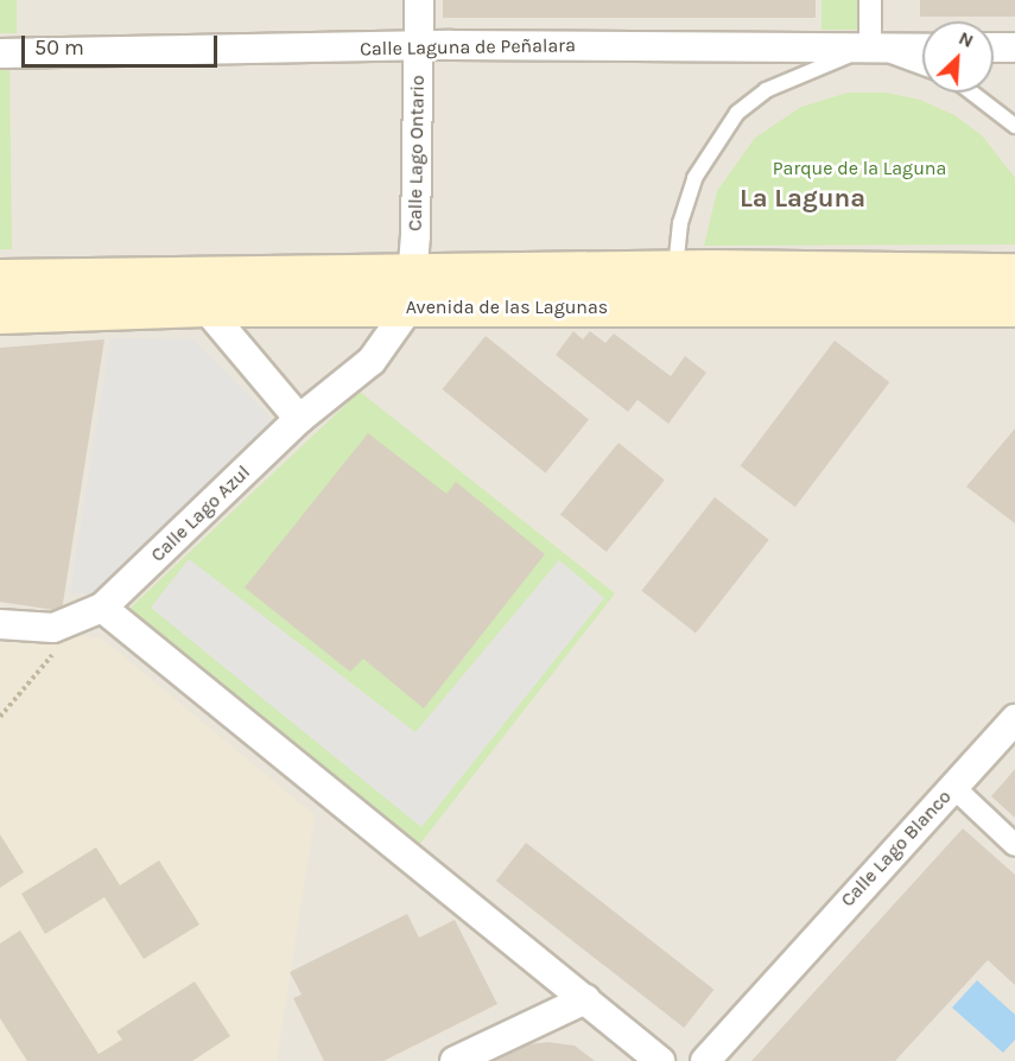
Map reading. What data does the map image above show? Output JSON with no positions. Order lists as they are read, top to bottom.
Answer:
{
  "streets": {
    "main road": ["Avenida de las Lagunas"],
    "street": [
      "Calle Laguna de Peñalara",
      "Calle Lago Ontario",
      "Calle Lago Azul",
      "Calle Lago Blanco"
    ]
  },
  "crossings": [
    ["Calle Laguna de Peñalara", "Calle Lago Ontario"],
    ["Calle Lago Ontario", "Avenida de las Lagunas"],
    ["Calle Lago Ontario", "Calle Lago Azul"],
    ["Avenida de las Lagunas", "Calle Lago Azul"]
  ],
  "districts": ["La Laguna"],
  "parks": ["Parque de la Laguna"],
  "scale_bar": "50 m",
  "north": "top right"
}
